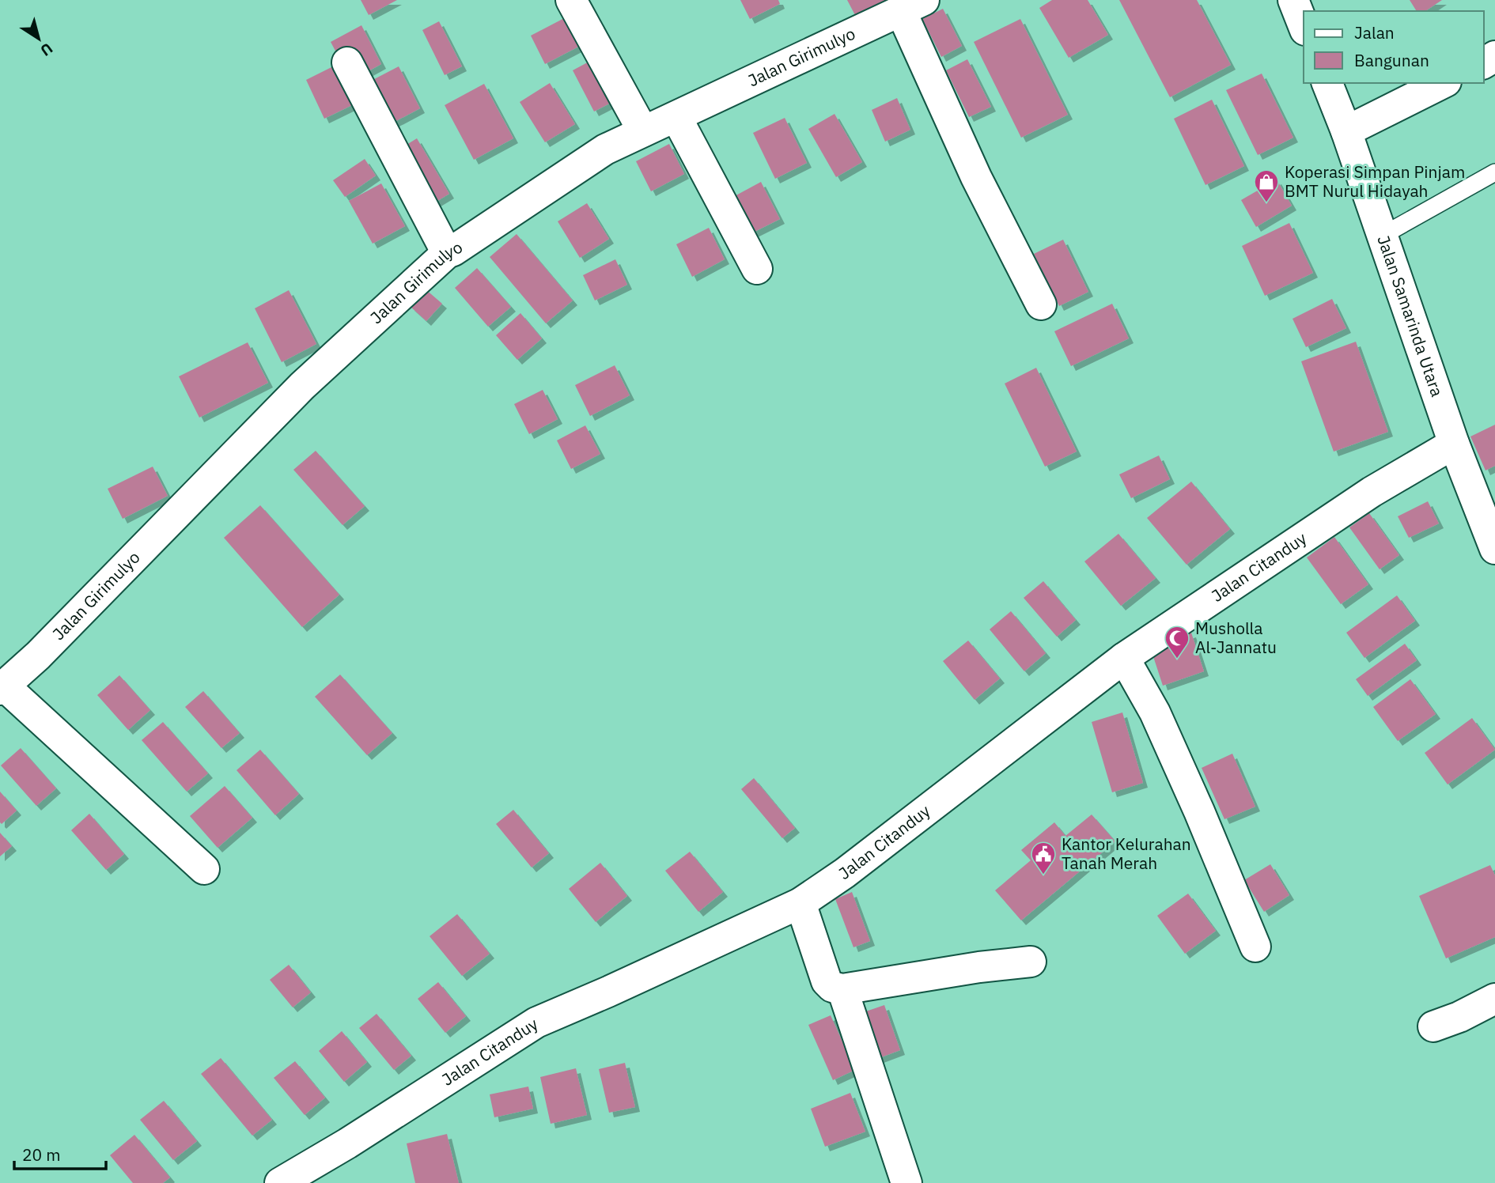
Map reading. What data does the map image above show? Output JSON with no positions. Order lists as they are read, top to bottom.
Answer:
{
  "streets": {
    "main road": ["Jalan Girimulyo", "Jalan Samarinda Utara", "Jalan Citanduy"]
  },
  "crossings": [
    ["Jalan Samarinda Utara", "Jalan Citanduy"]
  ],
  "places": {
    "shop": ["Koperasi Simpan Pinjam BMT Nurul Hidayah"],
    "mosque": ["Musholla Al-Jannatu"],
    "public building": ["Kantor Kelurahan Tanah Merah"]
  },
  "legend": ["Jalan", "Bangunan"],
  "scale_bar": "20 m",
  "north": "bottom right"
}
